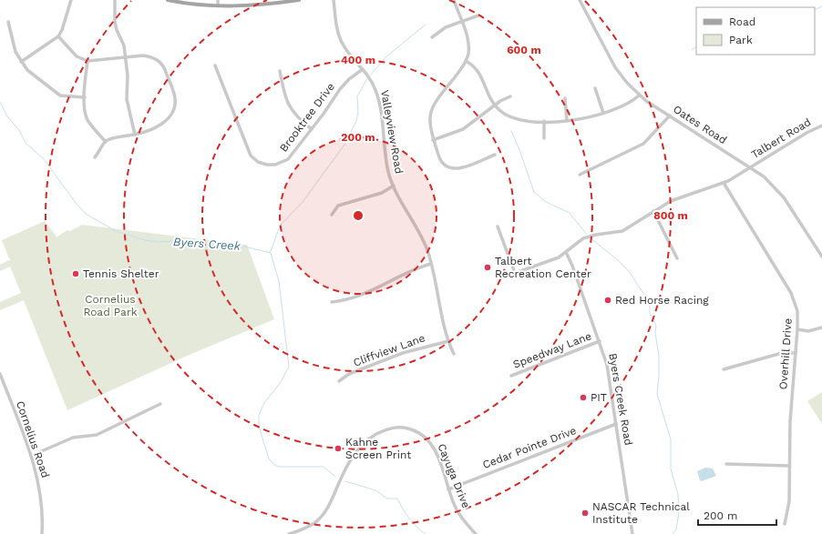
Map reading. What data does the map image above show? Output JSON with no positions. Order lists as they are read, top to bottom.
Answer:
{
  "streets": {
    "street": [
      "Brooktree Drive",
      "Oates Road",
      "Valleyview Road",
      "Talbert Road",
      "Cliffview Lane",
      "Speedway Lane",
      "Overhill Drive",
      "Byers Creek Road",
      "Cornelius Road",
      "Cedar Pointe Drive",
      "Cayuga Drive"
    ]
  },
  "crossings": [
    ["Brooktree Drive", "Valleyview Road"],
    ["Oates Road", "Talbert Road"],
    ["Valleyview Road", "Cliffview Lane"],
    ["Talbert Road", "Overhill Drive"],
    ["Talbert Road", "Byers Creek Road"],
    ["Speedway Lane", "Byers Creek Road"],
    ["Byers Creek Road", "Cedar Pointe Drive"],
    ["Cedar Pointe Drive", "Cayuga Drive"]
  ],
  "water": ["Byers Creek"],
  "parks": ["Cornelius Road Park"],
  "places": [
    "Talbert Recreation Center",
    "Tennis Shelter",
    "Red Horse Racing",
    "PIT",
    "Kahne Screen Print",
    "NASCAR Technical Institute"
  ],
  "legend": ["Road", "Park"],
  "scale_bar": "200 m",
  "rings": [
    "600 m",
    "400 m",
    "200 m",
    "800 m"
  ]
}
